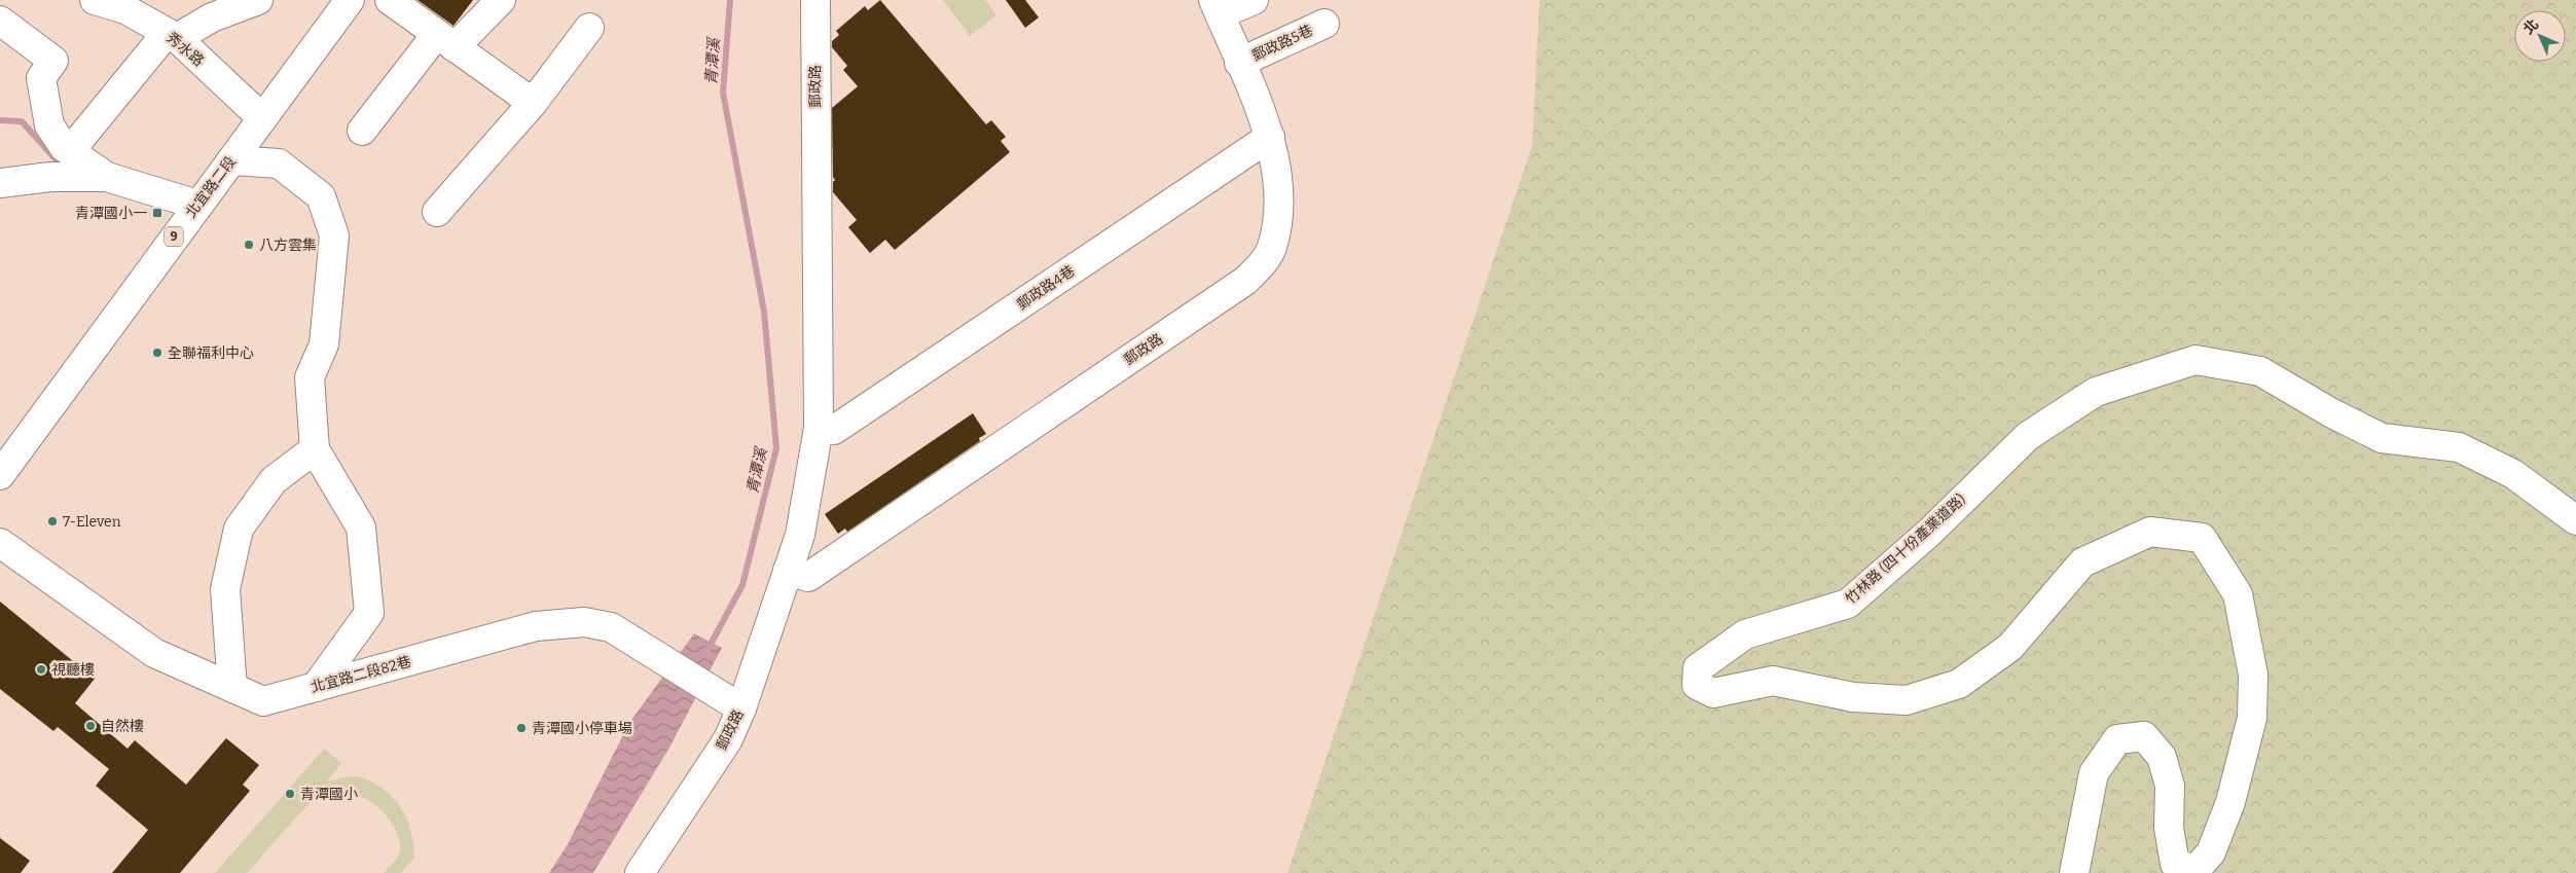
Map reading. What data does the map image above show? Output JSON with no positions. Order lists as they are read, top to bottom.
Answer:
{
  "streets": {
    "street": [
      "郵政路5巷",
      "秀水路",
      "郵政路",
      "北宜路二段",
      "9",
      "郵政路4巷",
      "竹林路 (四十份產業道路)",
      "北宜路二段82巷"
    ]
  },
  "crossings": [
    ["郵政路5巷", "郵政路"],
    ["秀水路", "北宜路二段"],
    ["郵政路", "郵政路4巷"],
    ["郵政路", "北宜路二段82巷"]
  ],
  "water": ["青潭溪"],
  "places": {
    "transit": ["青潭國小一"],
    "other": [
      "八方雲集",
      "全聯福利中心",
      "7-Eleven",
      "視聽樓",
      "自然樓",
      "青潭國小停車場",
      "青潭國小"
    ]
  },
  "north": "top left"
}
